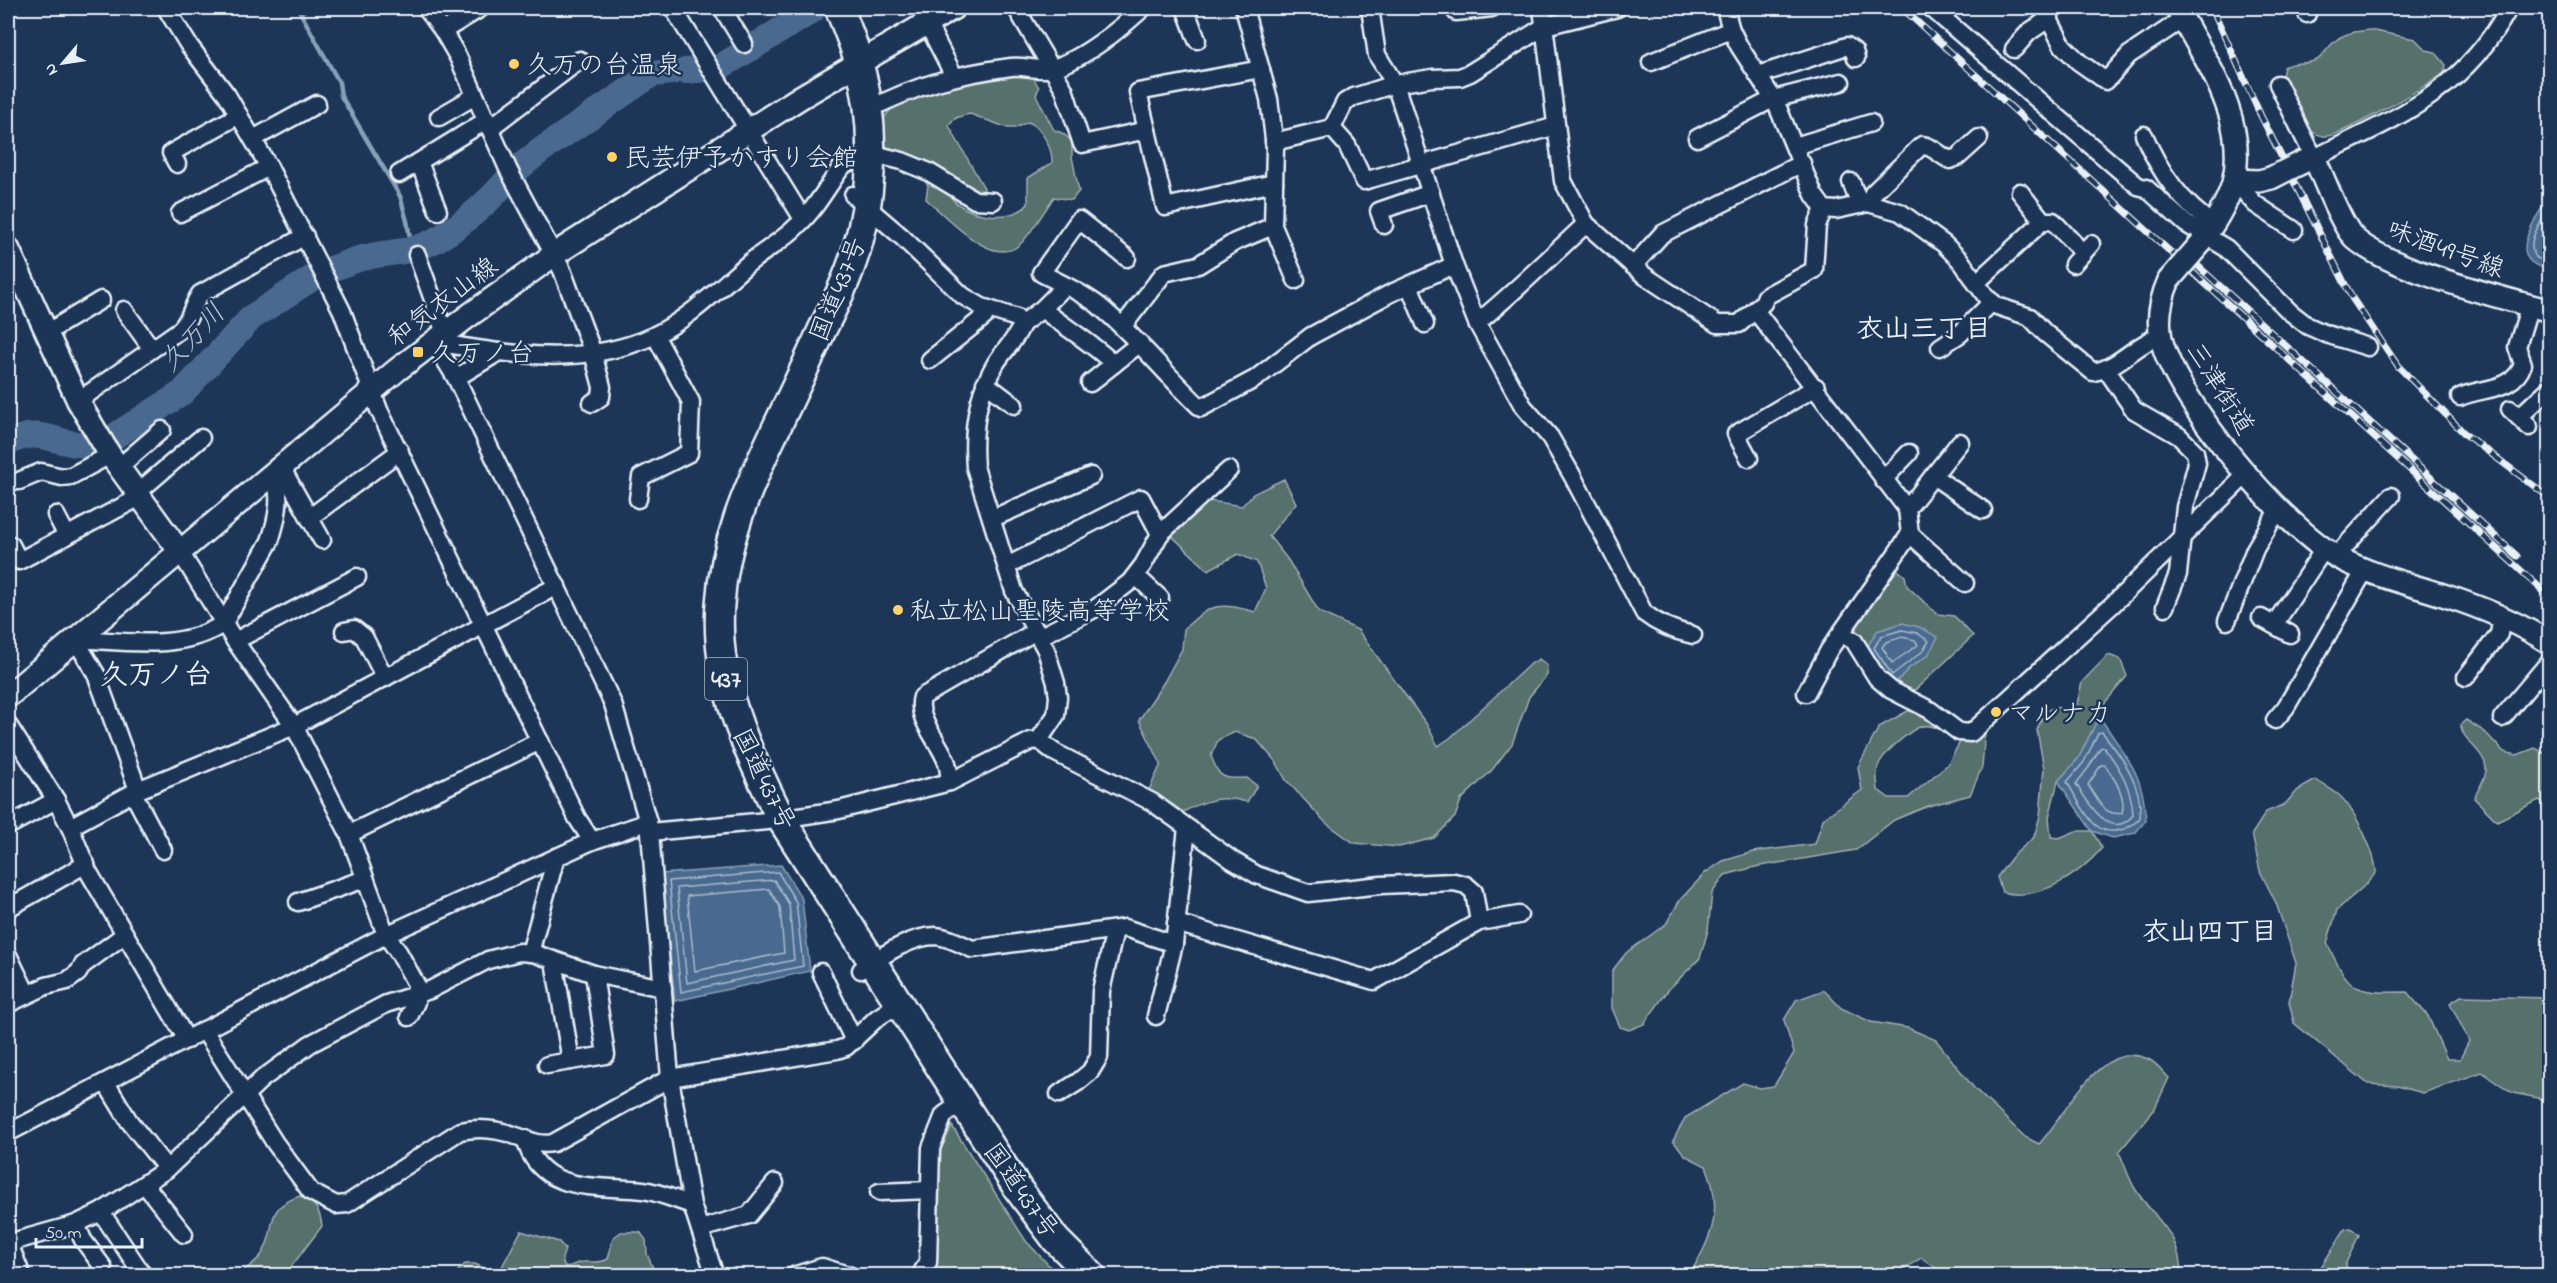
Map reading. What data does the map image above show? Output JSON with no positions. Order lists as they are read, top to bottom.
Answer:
{
  "streets": {
    "highway": ["国道437号", "437"],
    "main road": ["和気衣山線"],
    "street": ["味酒49号線", "三津街道"]
  },
  "crossings": [
    ["国道437号", "和気衣山線"]
  ],
  "districts": ["衣山三丁目", "久万ノ台", "衣山四丁目"],
  "water": ["久万川"],
  "places": {
    "other": [
      "久万の台温泉",
      "民芸伊予かすり会館",
      "私立松山聖陵高等学校",
      "マルナカ"
    ],
    "transit": ["久万ノ台"]
  },
  "scale_bar": "50 m",
  "north": "bottom left"
}
